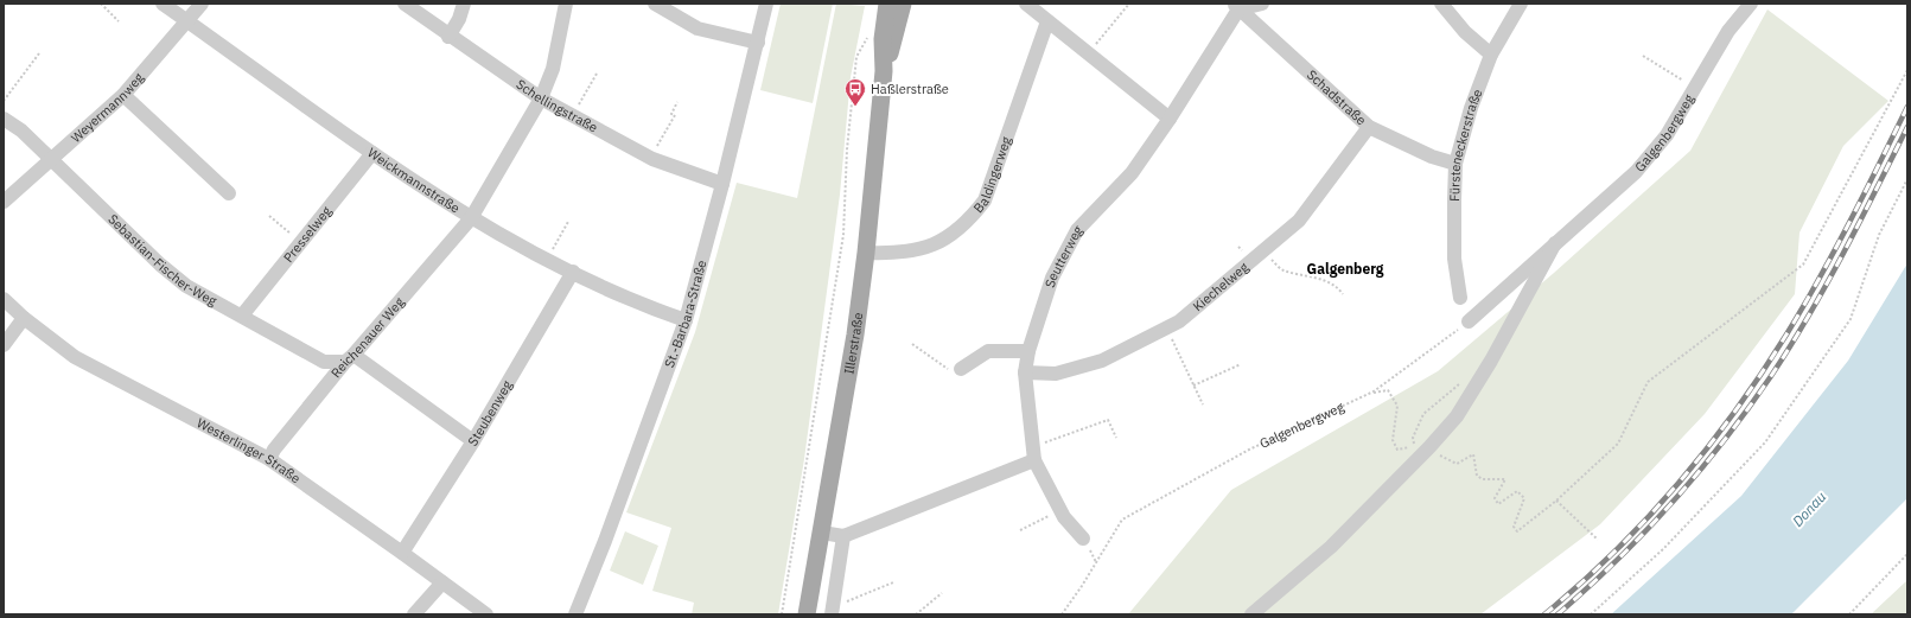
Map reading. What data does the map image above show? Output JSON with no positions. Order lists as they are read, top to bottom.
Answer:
{
  "streets": {
    "main road": ["Illerstraße"],
    "street": [
      "Schadstraße",
      "Schellingstraße",
      "Weyermannweg",
      "Galgenbergweg",
      "Fürsteneckerstraße",
      "Baldingerweg",
      "Weickmannstraße",
      "Presselweg",
      "Seutterweg",
      "Sebastian-Fischer-Weg",
      "Kiechelweg",
      "St.-Barbara-Straße",
      "Reichenauer Weg",
      "Steubenweg",
      "Westerlinger Straße"
    ]
  },
  "crossings": [
    ["Schadstraße", "Fürsteneckerstraße"],
    ["Schadstraße", "Seutterweg"],
    ["Schadstraße", "Kiechelweg"],
    ["Schellingstraße", "St.-Barbara-Straße"],
    ["Schellingstraße", "Reichenauer Weg"],
    ["Weyermannweg", "Weickmannstraße"],
    ["Weyermannweg", "Sebastian-Fischer-Weg"],
    ["Baldingerweg", "Illerstraße"],
    ["Weickmannstraße", "Presselweg"],
    ["Weickmannstraße", "St.-Barbara-Straße"],
    ["Weickmannstraße", "Reichenauer Weg"],
    ["Weickmannstraße", "Steubenweg"],
    ["Presselweg", "Sebastian-Fischer-Weg"],
    ["Seutterweg", "Kiechelweg"],
    ["Sebastian-Fischer-Weg", "Reichenauer Weg"],
    ["Reichenauer Weg", "Westerlinger Straße"],
    ["Steubenweg", "Westerlinger Straße"]
  ],
  "districts": ["Galgenberg"],
  "water": ["Donau"],
  "places": {
    "bus stop": ["Haßlerstraße"]
  }
}
